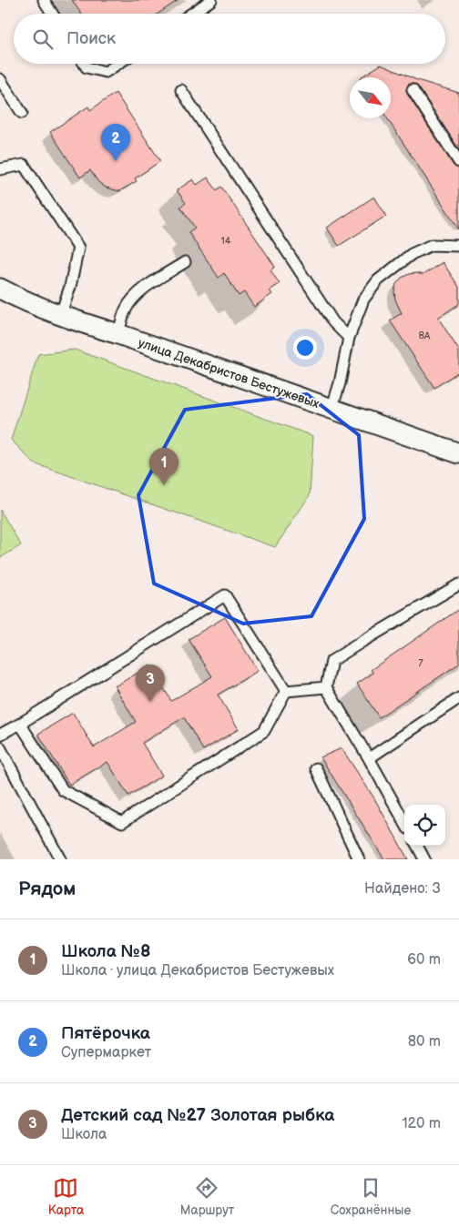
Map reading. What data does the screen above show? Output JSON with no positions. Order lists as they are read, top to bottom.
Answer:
{
  "streets": {
    "street": ["улица Декабристов Бестужевых"]
  },
  "house_numbers": ["14", "8А", "7"],
  "north": "bottom right",
  "page": {
    "search": "Поиск",
    "pins": ["2", "1", "3"],
    "heading": ["Рядом", "Найдено: 3"],
    "list": [
      {
        "mark": "1",
        "name": "Школа №8",
        "note": "Школа · улица Декабристов Бестужевых",
        "value": "60 m"
      },
      {
        "mark": "2",
        "name": "Пятёрочка",
        "note": "Супермаркет",
        "value": "80 m"
      },
      {
        "mark": "3",
        "name": "Детский сад №27 Золотая рыбка",
        "note": "Школа",
        "value": "120 m"
      }
    ],
    "nav": ["Карта", "Маршрут", "Сохранённые"]
  }
}
